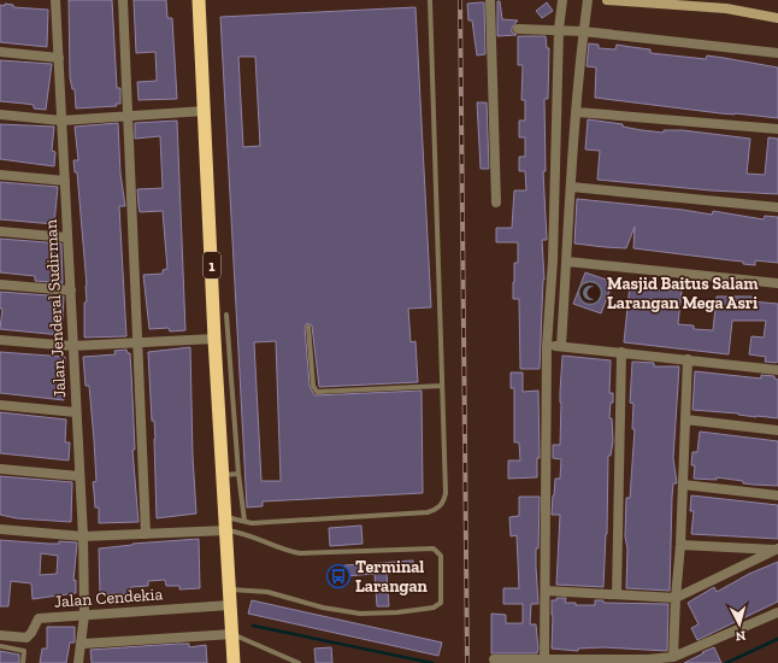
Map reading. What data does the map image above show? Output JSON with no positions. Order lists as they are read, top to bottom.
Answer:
{
  "streets": {
    "highway": ["1"],
    "street": ["Jalan Jenderal Sudirman", "Jalan Cendekia"]
  },
  "crossings": [
    ["1", "Jalan Cendekia"],
    ["Jalan Jenderal Sudirman", "Jalan Cendekia"]
  ],
  "places": {
    "mosque": ["Masjid Baitus Salam Larangan Mega Asri"],
    "bus stop": ["Terminal Larangan"]
  },
  "north": "bottom"
}
